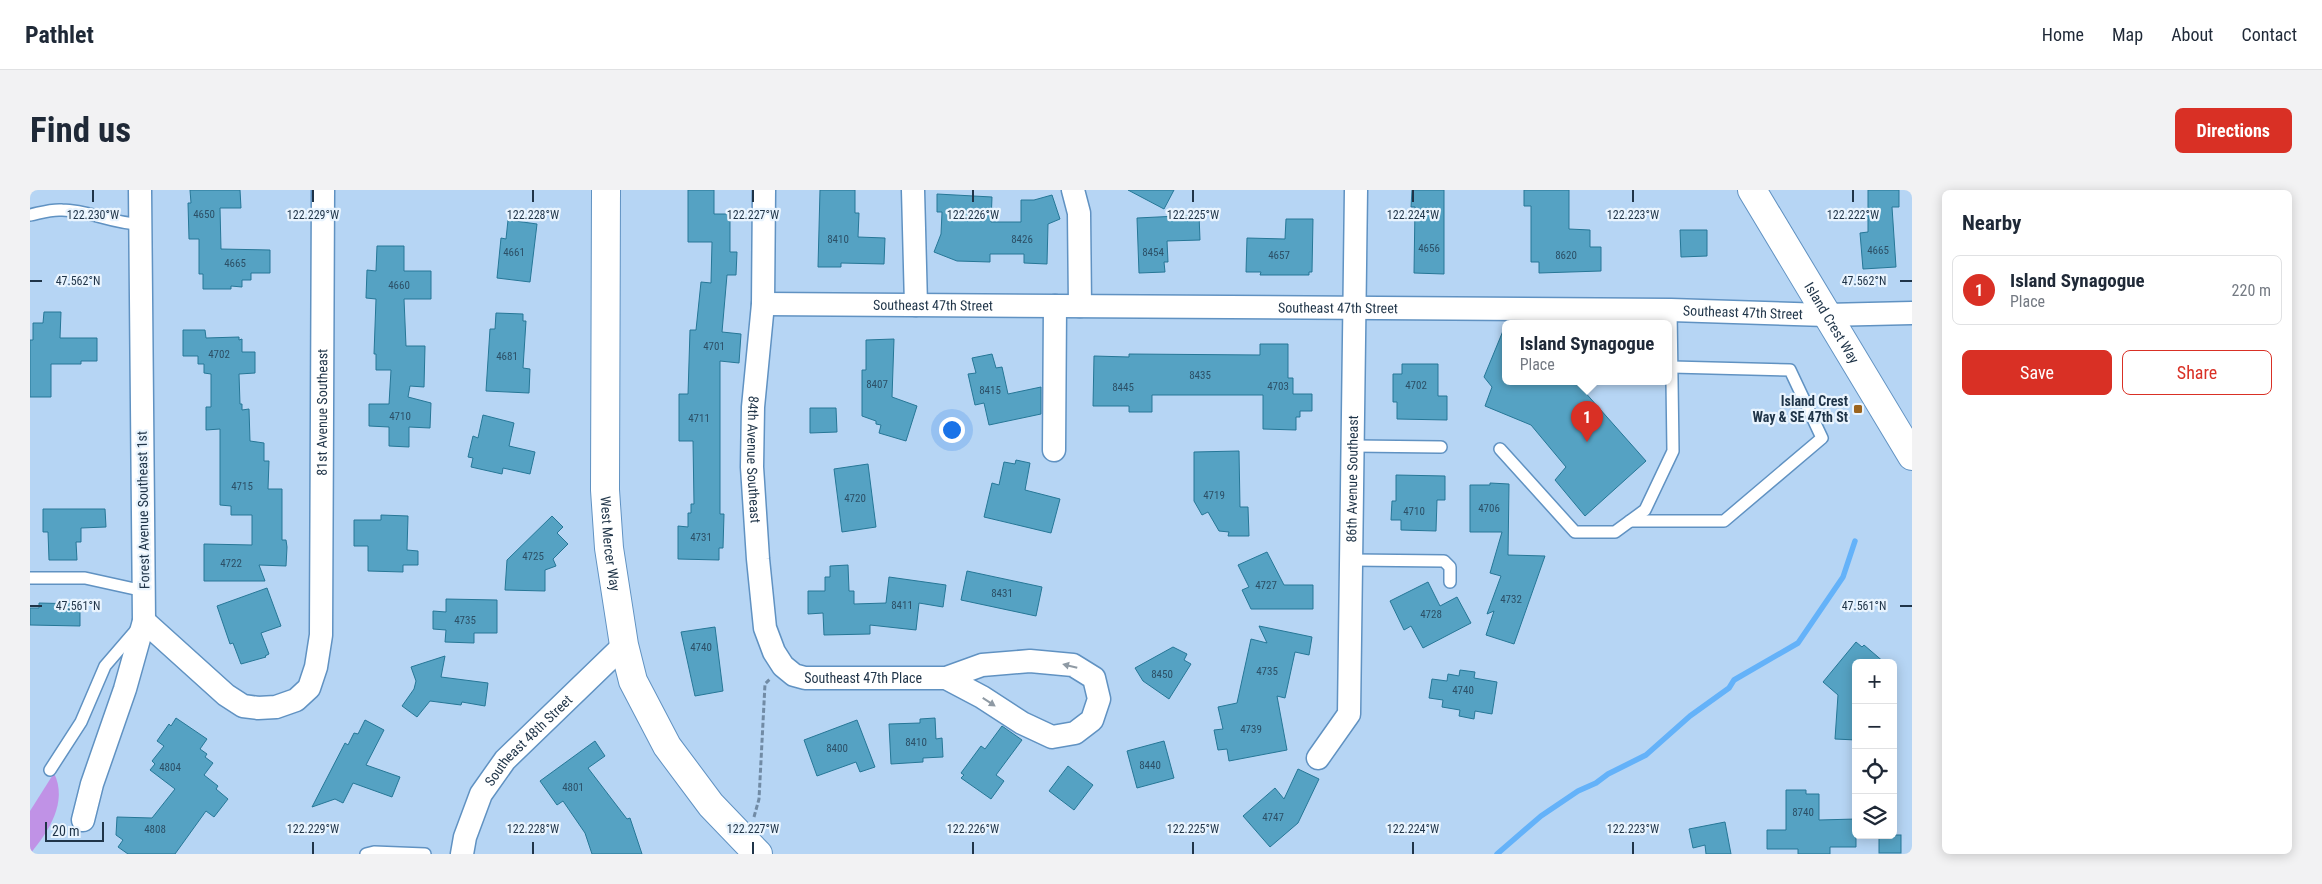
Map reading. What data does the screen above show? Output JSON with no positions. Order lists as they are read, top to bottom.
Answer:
{
  "streets": {
    "street": [
      "Southeast 47th Street",
      "Island Crest Way",
      "81st Avenue Southeast",
      "84th Avenue Southeast",
      "86th Avenue Southeast",
      "Forest Avenue Southeast 1st",
      "West Mercer Way",
      "Southeast 47th Place",
      "Southeast 48th Street"
    ]
  },
  "crossings": [
    ["Southeast 47th Street", "Island Crest Way"],
    ["Southeast 47th Street", "84th Avenue Southeast"],
    ["Southeast 47th Street", "86th Avenue Southeast"],
    ["81st Avenue Southeast", "Forest Avenue Southeast 1st"],
    ["84th Avenue Southeast", "Southeast 47th Place"],
    ["West Mercer Way", "Southeast 48th Street"]
  ],
  "places": {
    "transit": ["Island Crest Way & SE 47th St"]
  },
  "house_numbers": [
    "4650",
    "8410",
    "8426",
    "4656",
    "4665",
    "4661",
    "8454",
    "4657",
    "8620",
    "4665",
    "4660",
    "4701",
    "4702",
    "4681",
    "8435",
    "8407",
    "4702",
    "4703",
    "8445",
    "8415",
    "4710",
    "4711",
    "4715",
    "4719",
    "4720",
    "4706",
    "4710",
    "4731",
    "4725",
    "4722",
    "4727",
    "8431",
    "4732",
    "8411",
    "4728",
    "4735",
    "4740",
    "4735",
    "8450",
    "4740",
    "4739",
    "8410",
    "8400",
    "8440",
    "4804",
    "4801",
    "8740",
    "4747",
    "4808"
  ],
  "scale_bar": "20 m",
  "page": {
    "header": "Pathlet",
    "nav": [
      "Home",
      "Map",
      "About",
      "Contact"
    ],
    "buttons": [
      "Directions",
      ["Save", "Share"]
    ],
    "title": "Find us",
    "heading": "Nearby",
    "list": [
      {
        "mark": "1",
        "name": "Island Synagogue",
        "note": "Place",
        "value": "220 m"
      }
    ],
    "popup": ["Island Synagogue", "Place"],
    "pins": "1",
    "map_buttons": ["+", "−"],
    "scale": "20 m"
  },
  "coordinates": [
    "122.230°W",
    "122.229°W",
    "122.228°W",
    "122.227°W",
    "122.226°W",
    "122.225°W",
    "122.224°W",
    "122.223°W",
    "122.222°W",
    "47.562°N",
    "47.561°N"
  ]
}
